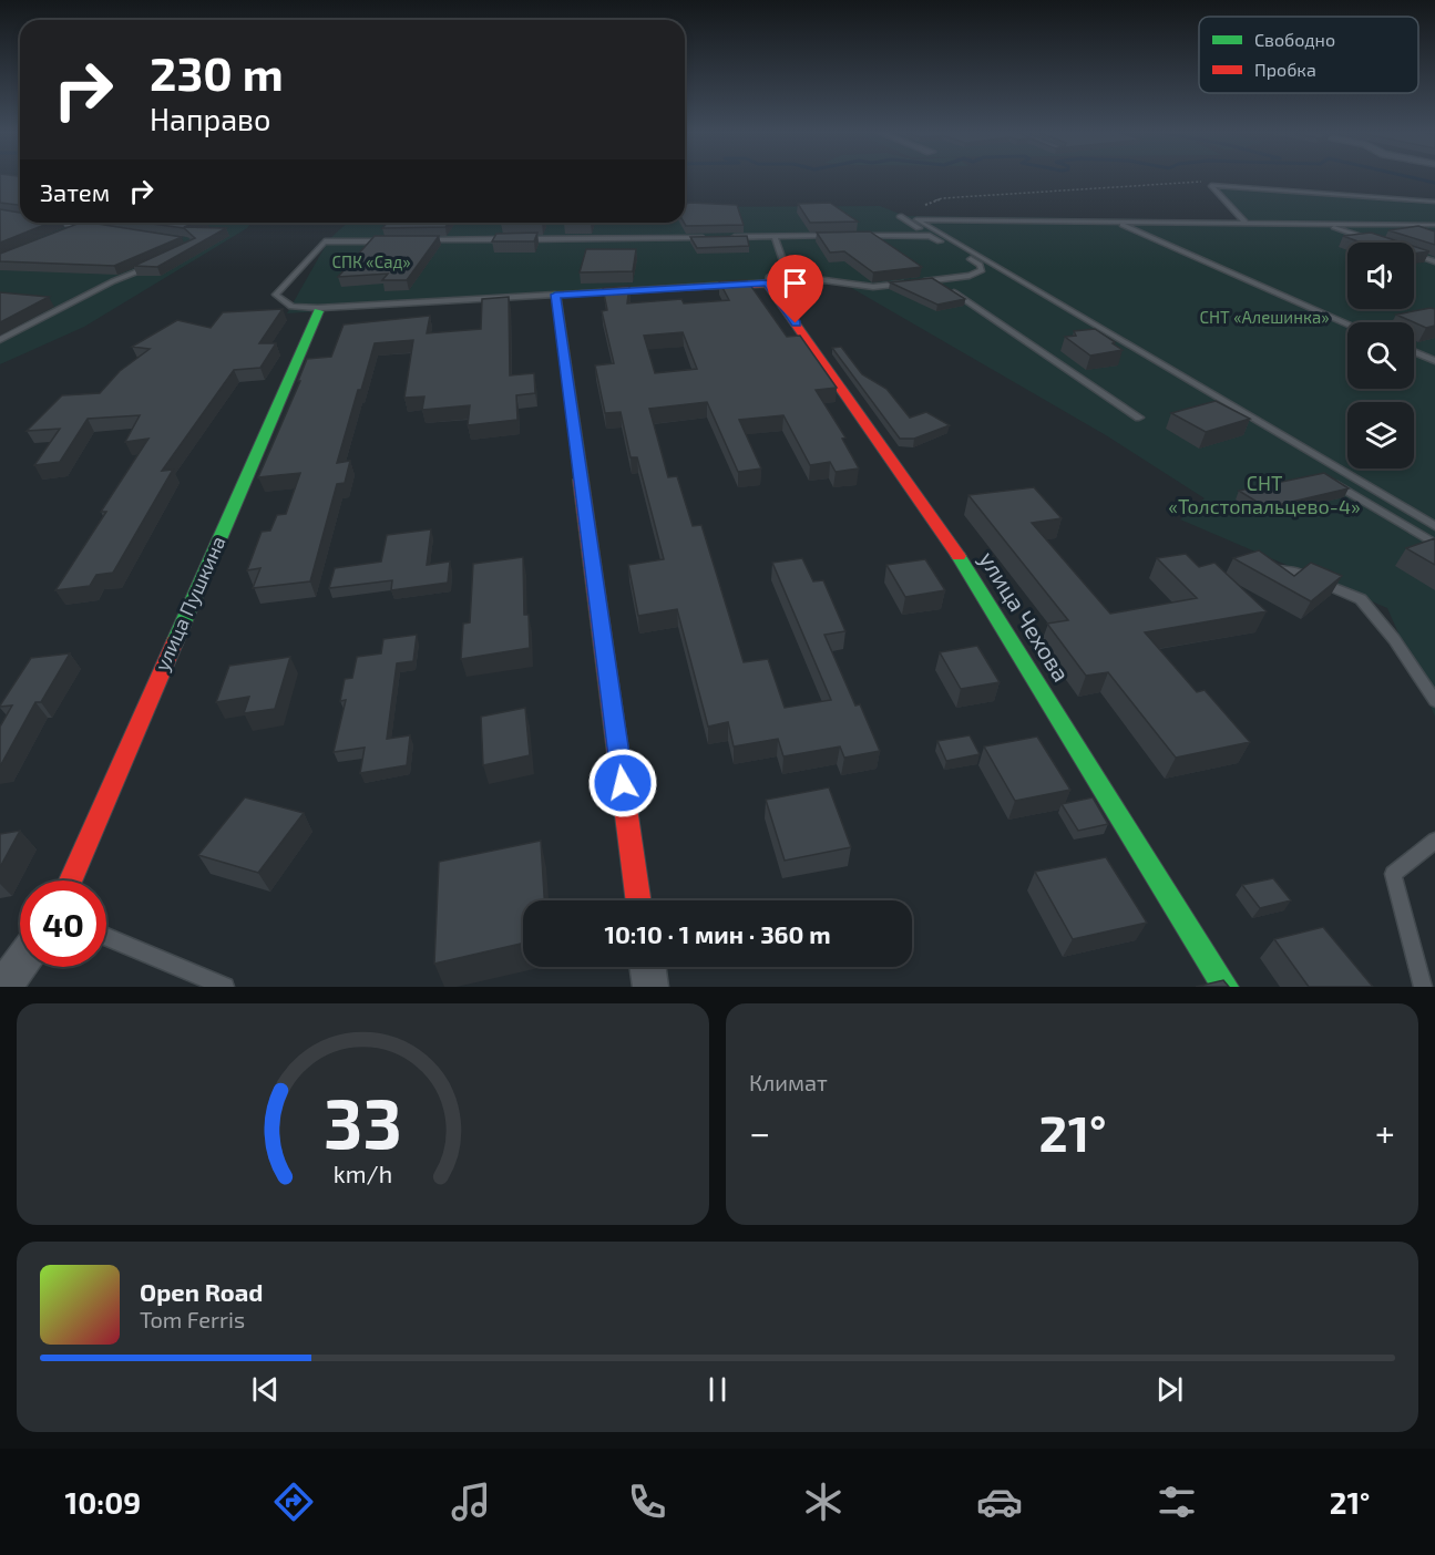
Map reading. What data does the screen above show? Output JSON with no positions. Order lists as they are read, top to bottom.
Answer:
{
  "streets": {
    "street": ["улица Пушкина", "улица Чехова"]
  },
  "parks": ["СПК «Сад»", "СНТ «Алешинка»", "СНТ «Толстопальцево-4»"],
  "legend": ["Свободно", "Пробка"],
  "page": {
    "turn": ["230 m", "Направо"],
    "then": "Затем",
    "limit": "40",
    "trip": "10:10 · 1 мин · 360 m",
    "tile": "Климат",
    "heat": ["−", "21°", "+"],
    "song": ["Open Road", "Tom Ferris"],
    "tabs": ["10:09", "21°"],
    "gauge": ["33", "km/h"]
  }
}
